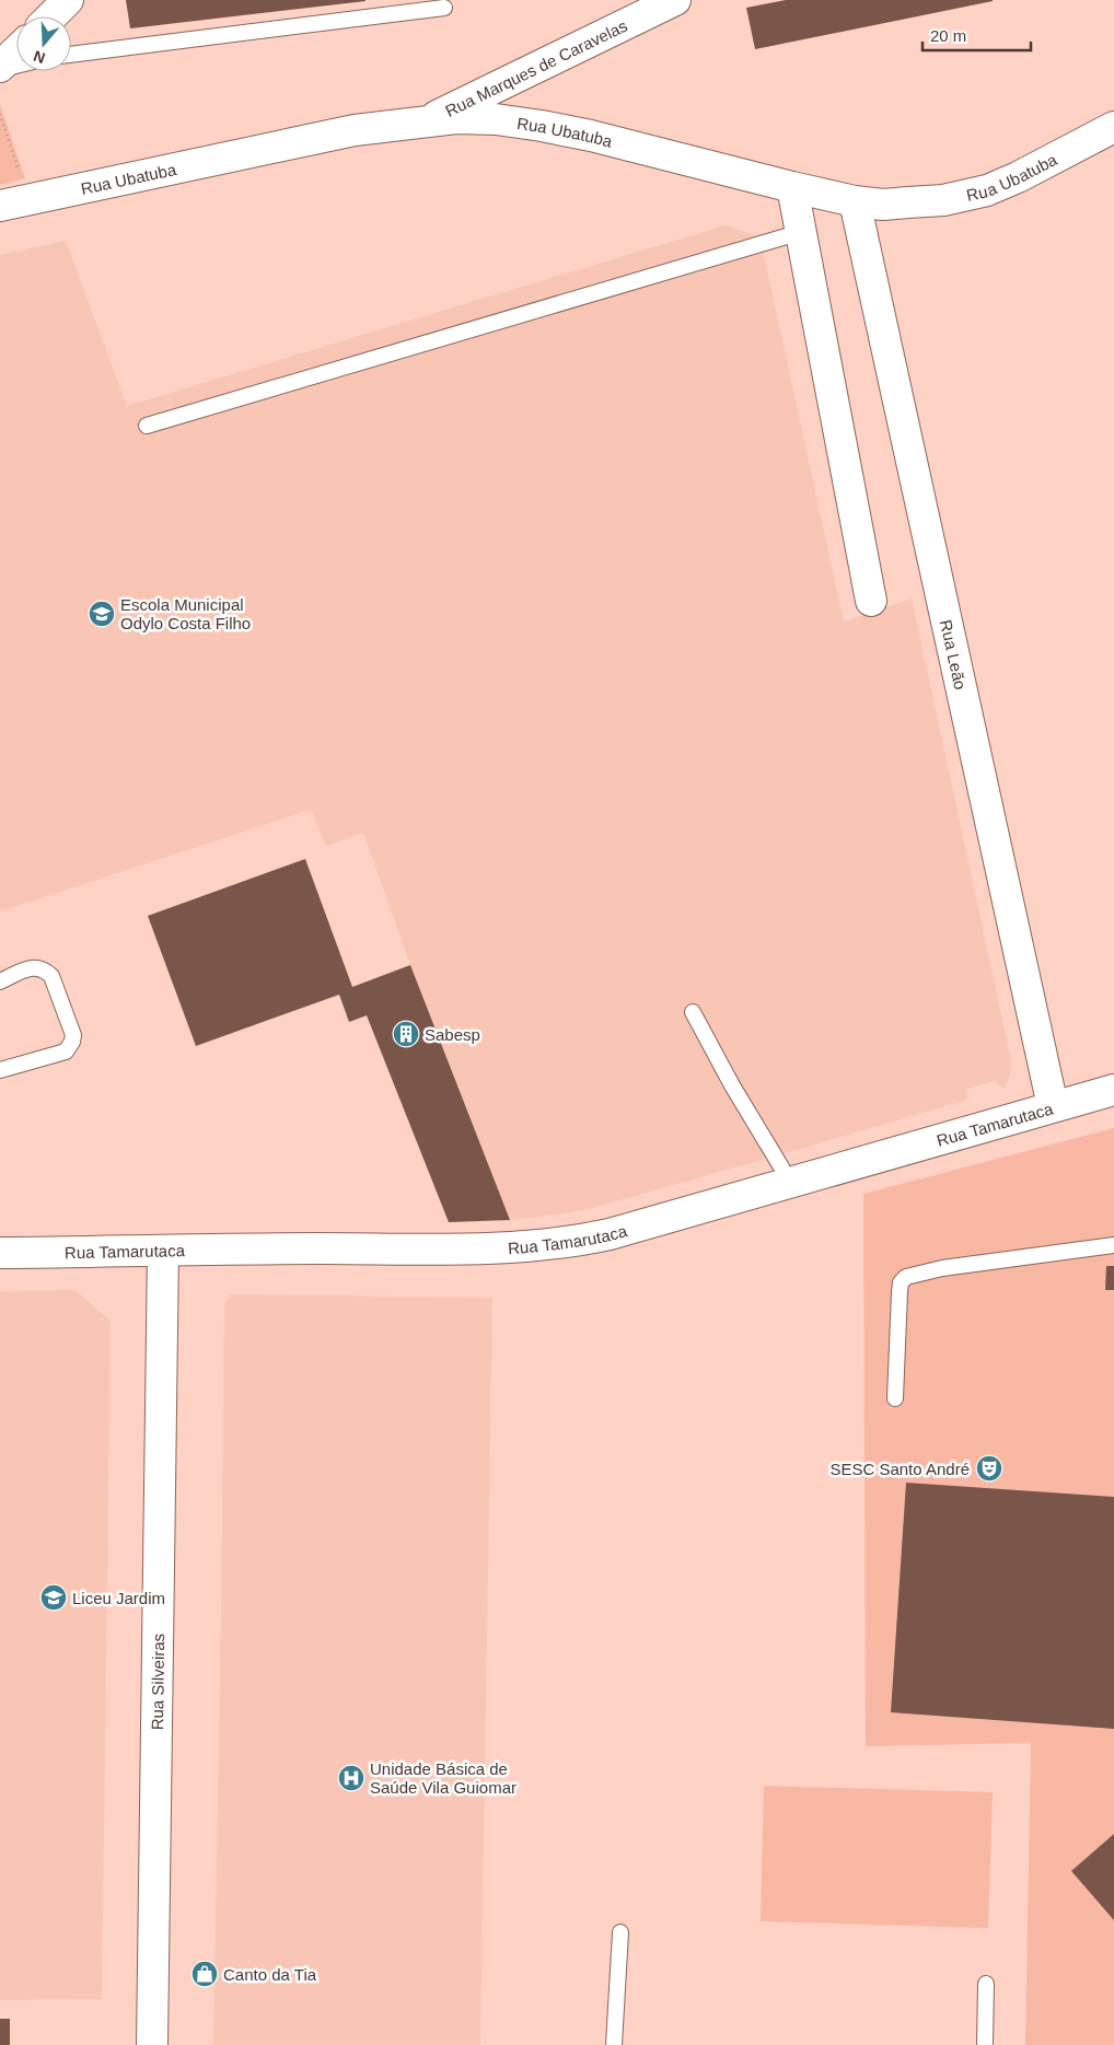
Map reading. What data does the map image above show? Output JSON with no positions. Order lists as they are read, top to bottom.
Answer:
{
  "streets": {
    "street": [
      "Rua Marques de Caravelas",
      "Rua Ubatuba",
      "Rua Leão",
      "Rua Tamarutaca",
      "Rua Silveiras"
    ]
  },
  "crossings": [
    ["Rua Marques de Caravelas", "Rua Ubatuba"],
    ["Rua Ubatuba", "Rua Leão"],
    ["Rua Leão", "Rua Tamarutaca"],
    ["Rua Tamarutaca", "Rua Silveiras"]
  ],
  "places": {
    "school or university": ["Escola Municipal Odylo Costa Filho", "Liceu Jardim"],
    "building": ["Sabesp"],
    "theatre": ["SESC Santo André"],
    "hospital": ["Unidade Básica de Saúde Vila Guiomar"],
    "shop": ["Canto da Tia"]
  },
  "scale_bar": "20 m",
  "north": "bottom"
}
